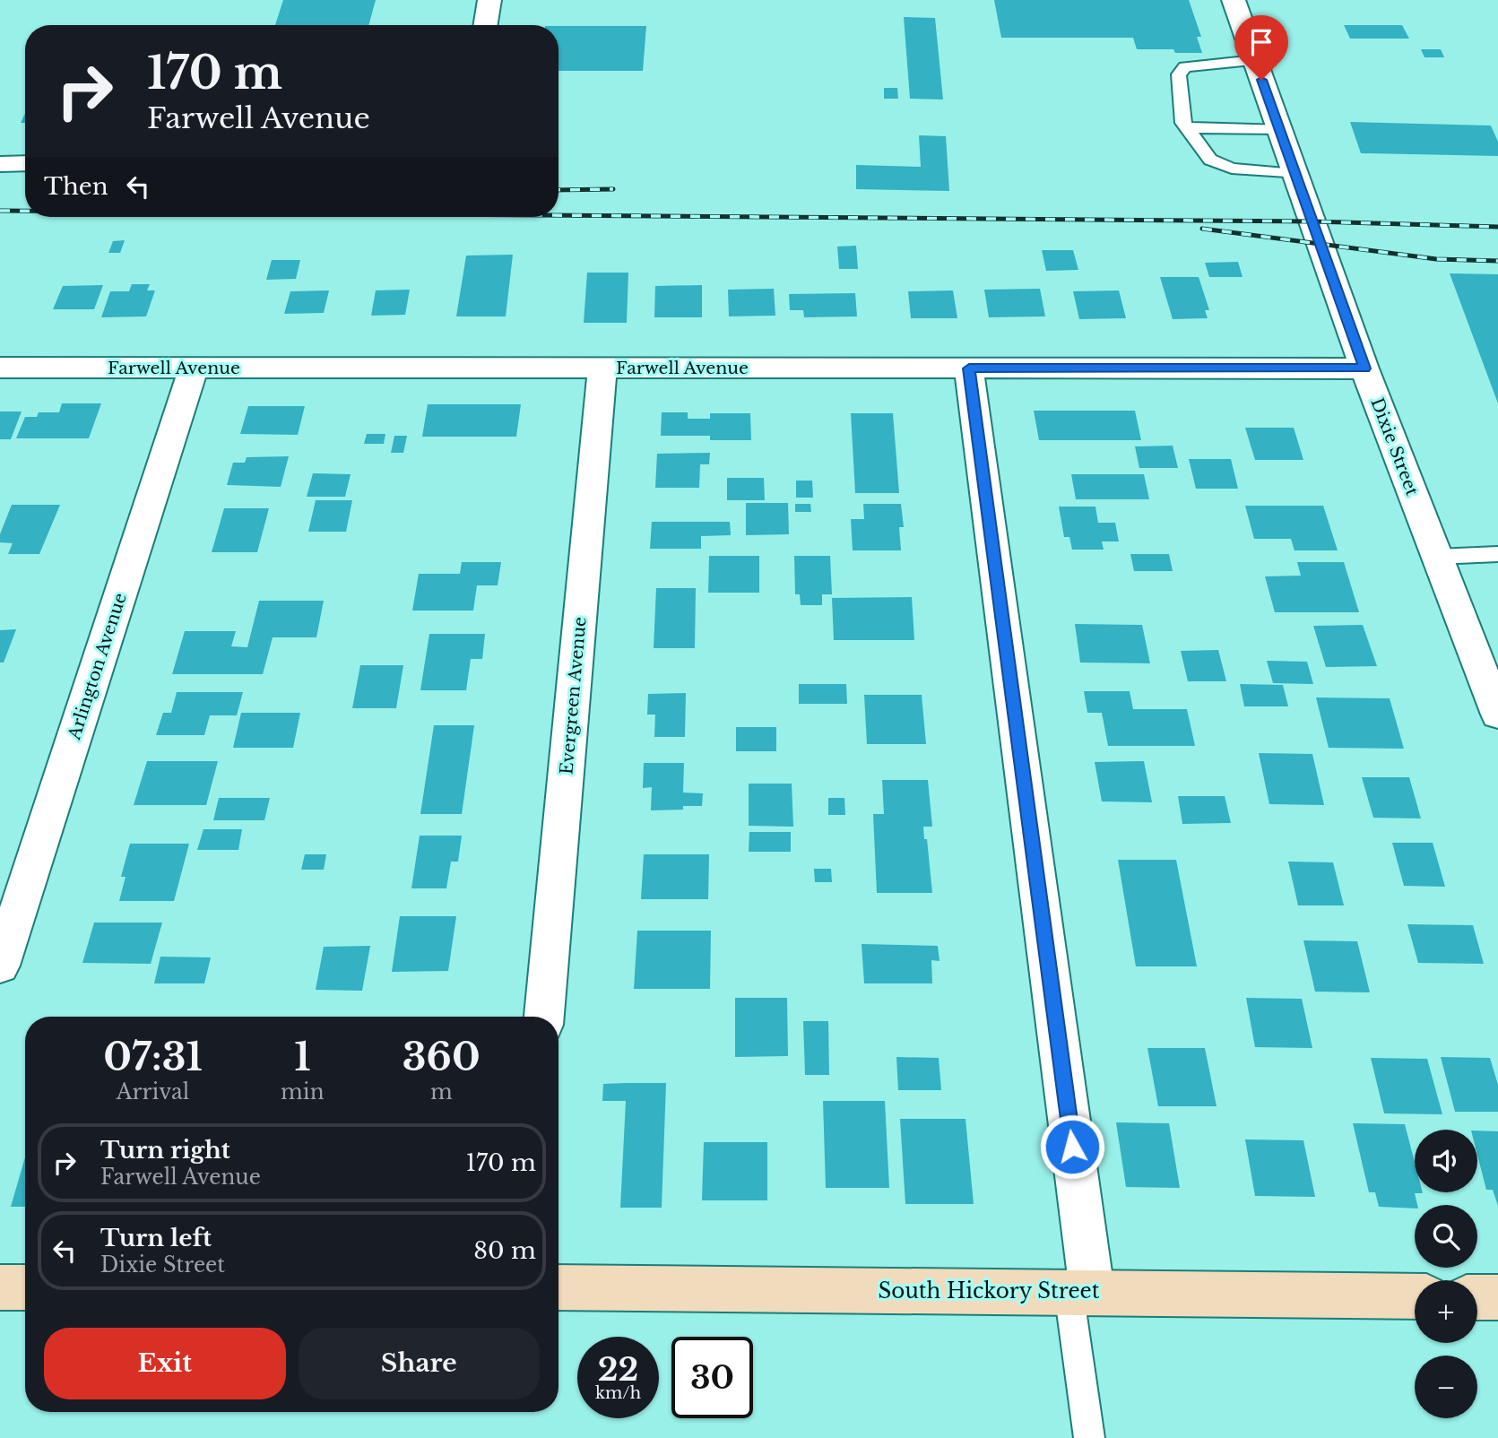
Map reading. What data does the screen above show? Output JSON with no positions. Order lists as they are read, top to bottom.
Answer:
{
  "streets": {
    "street": [
      "Farwell Avenue",
      "Dixie Street",
      "Arlington Avenue",
      "Evergreen Avenue",
      "South Hickory Street"
    ]
  },
  "crossings": [
    ["Farwell Avenue", "Dixie Street"],
    ["Farwell Avenue", "Arlington Avenue"],
    ["Farwell Avenue", "Evergreen Avenue"]
  ],
  "page": {
    "turn": ["170 m", "Farwell Avenue"],
    "then": "Then",
    "eta": [
      "07:31",
      "Arrival",
      "1",
      "min",
      "360",
      "m"
    ],
    "list": [
      {
        "name": "Turn right",
        "note": "Farwell Avenue",
        "value": "170 m"
      },
      {
        "name": "Turn left",
        "note": "Dixie Street",
        "value": "80 m"
      }
    ],
    "map_buttons": ["+", "−"],
    "buttons": ["Exit", "Share"],
    "speed": "22 km/h",
    "limit": "30"
  }
}
